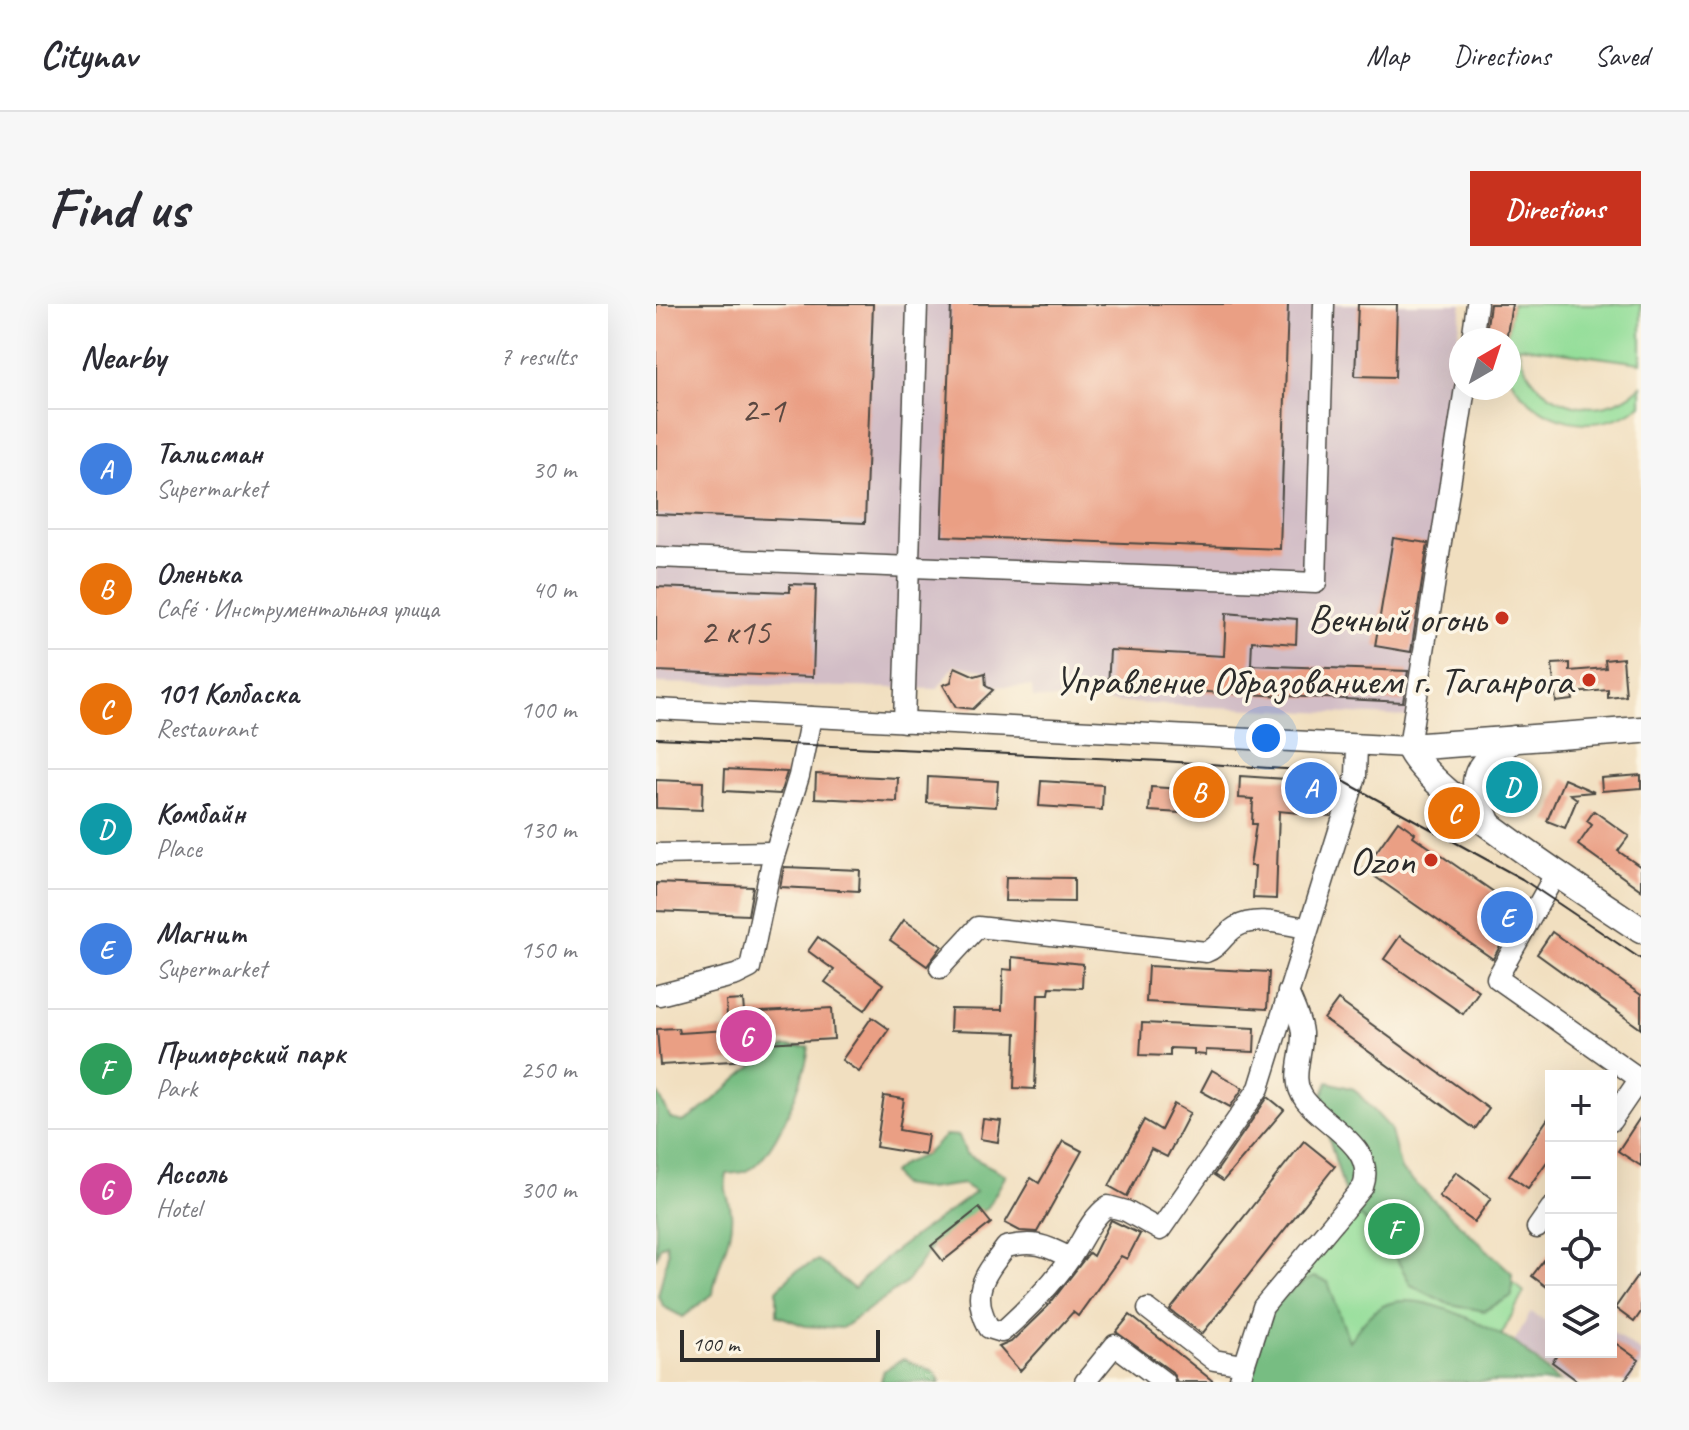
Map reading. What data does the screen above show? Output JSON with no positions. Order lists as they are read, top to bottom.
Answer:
{
  "places": ["Вечный огонь", "Управление Образованием г. Таганрога", "Ozon"],
  "house_numbers": ["2-1", "2 к15"],
  "scale_bar": "100 m",
  "north": "top right",
  "page": {
    "header": "Citynav",
    "nav": ["Map", "Directions", "Saved"],
    "buttons": "Directions",
    "title": "Find us",
    "heading": ["Nearby", "7 results"],
    "list": [
      {
        "mark": "A",
        "name": "Талисман",
        "note": "Supermarket",
        "value": "30 m"
      },
      {
        "mark": "B",
        "name": "Оленька",
        "note": "Café · Инструментальная улица",
        "value": "40 m"
      },
      {
        "mark": "C",
        "name": "101 Колбаска",
        "note": "Restaurant",
        "value": "100 m"
      },
      {
        "mark": "D",
        "name": "Комбайн",
        "note": "Place",
        "value": "130 m"
      },
      {
        "mark": "E",
        "name": "Магнит",
        "note": "Supermarket",
        "value": "150 m"
      },
      {
        "mark": "F",
        "name": "Приморский парк",
        "note": "Park",
        "value": "250 m"
      },
      {
        "mark": "G",
        "name": "Ассоль",
        "note": "Hotel",
        "value": "300 m"
      }
    ],
    "pins": [
      "D",
      "A",
      "B",
      "C",
      "E",
      "G",
      "F"
    ],
    "map_buttons": ["+", "−"],
    "scale": "100 m"
  }
}
